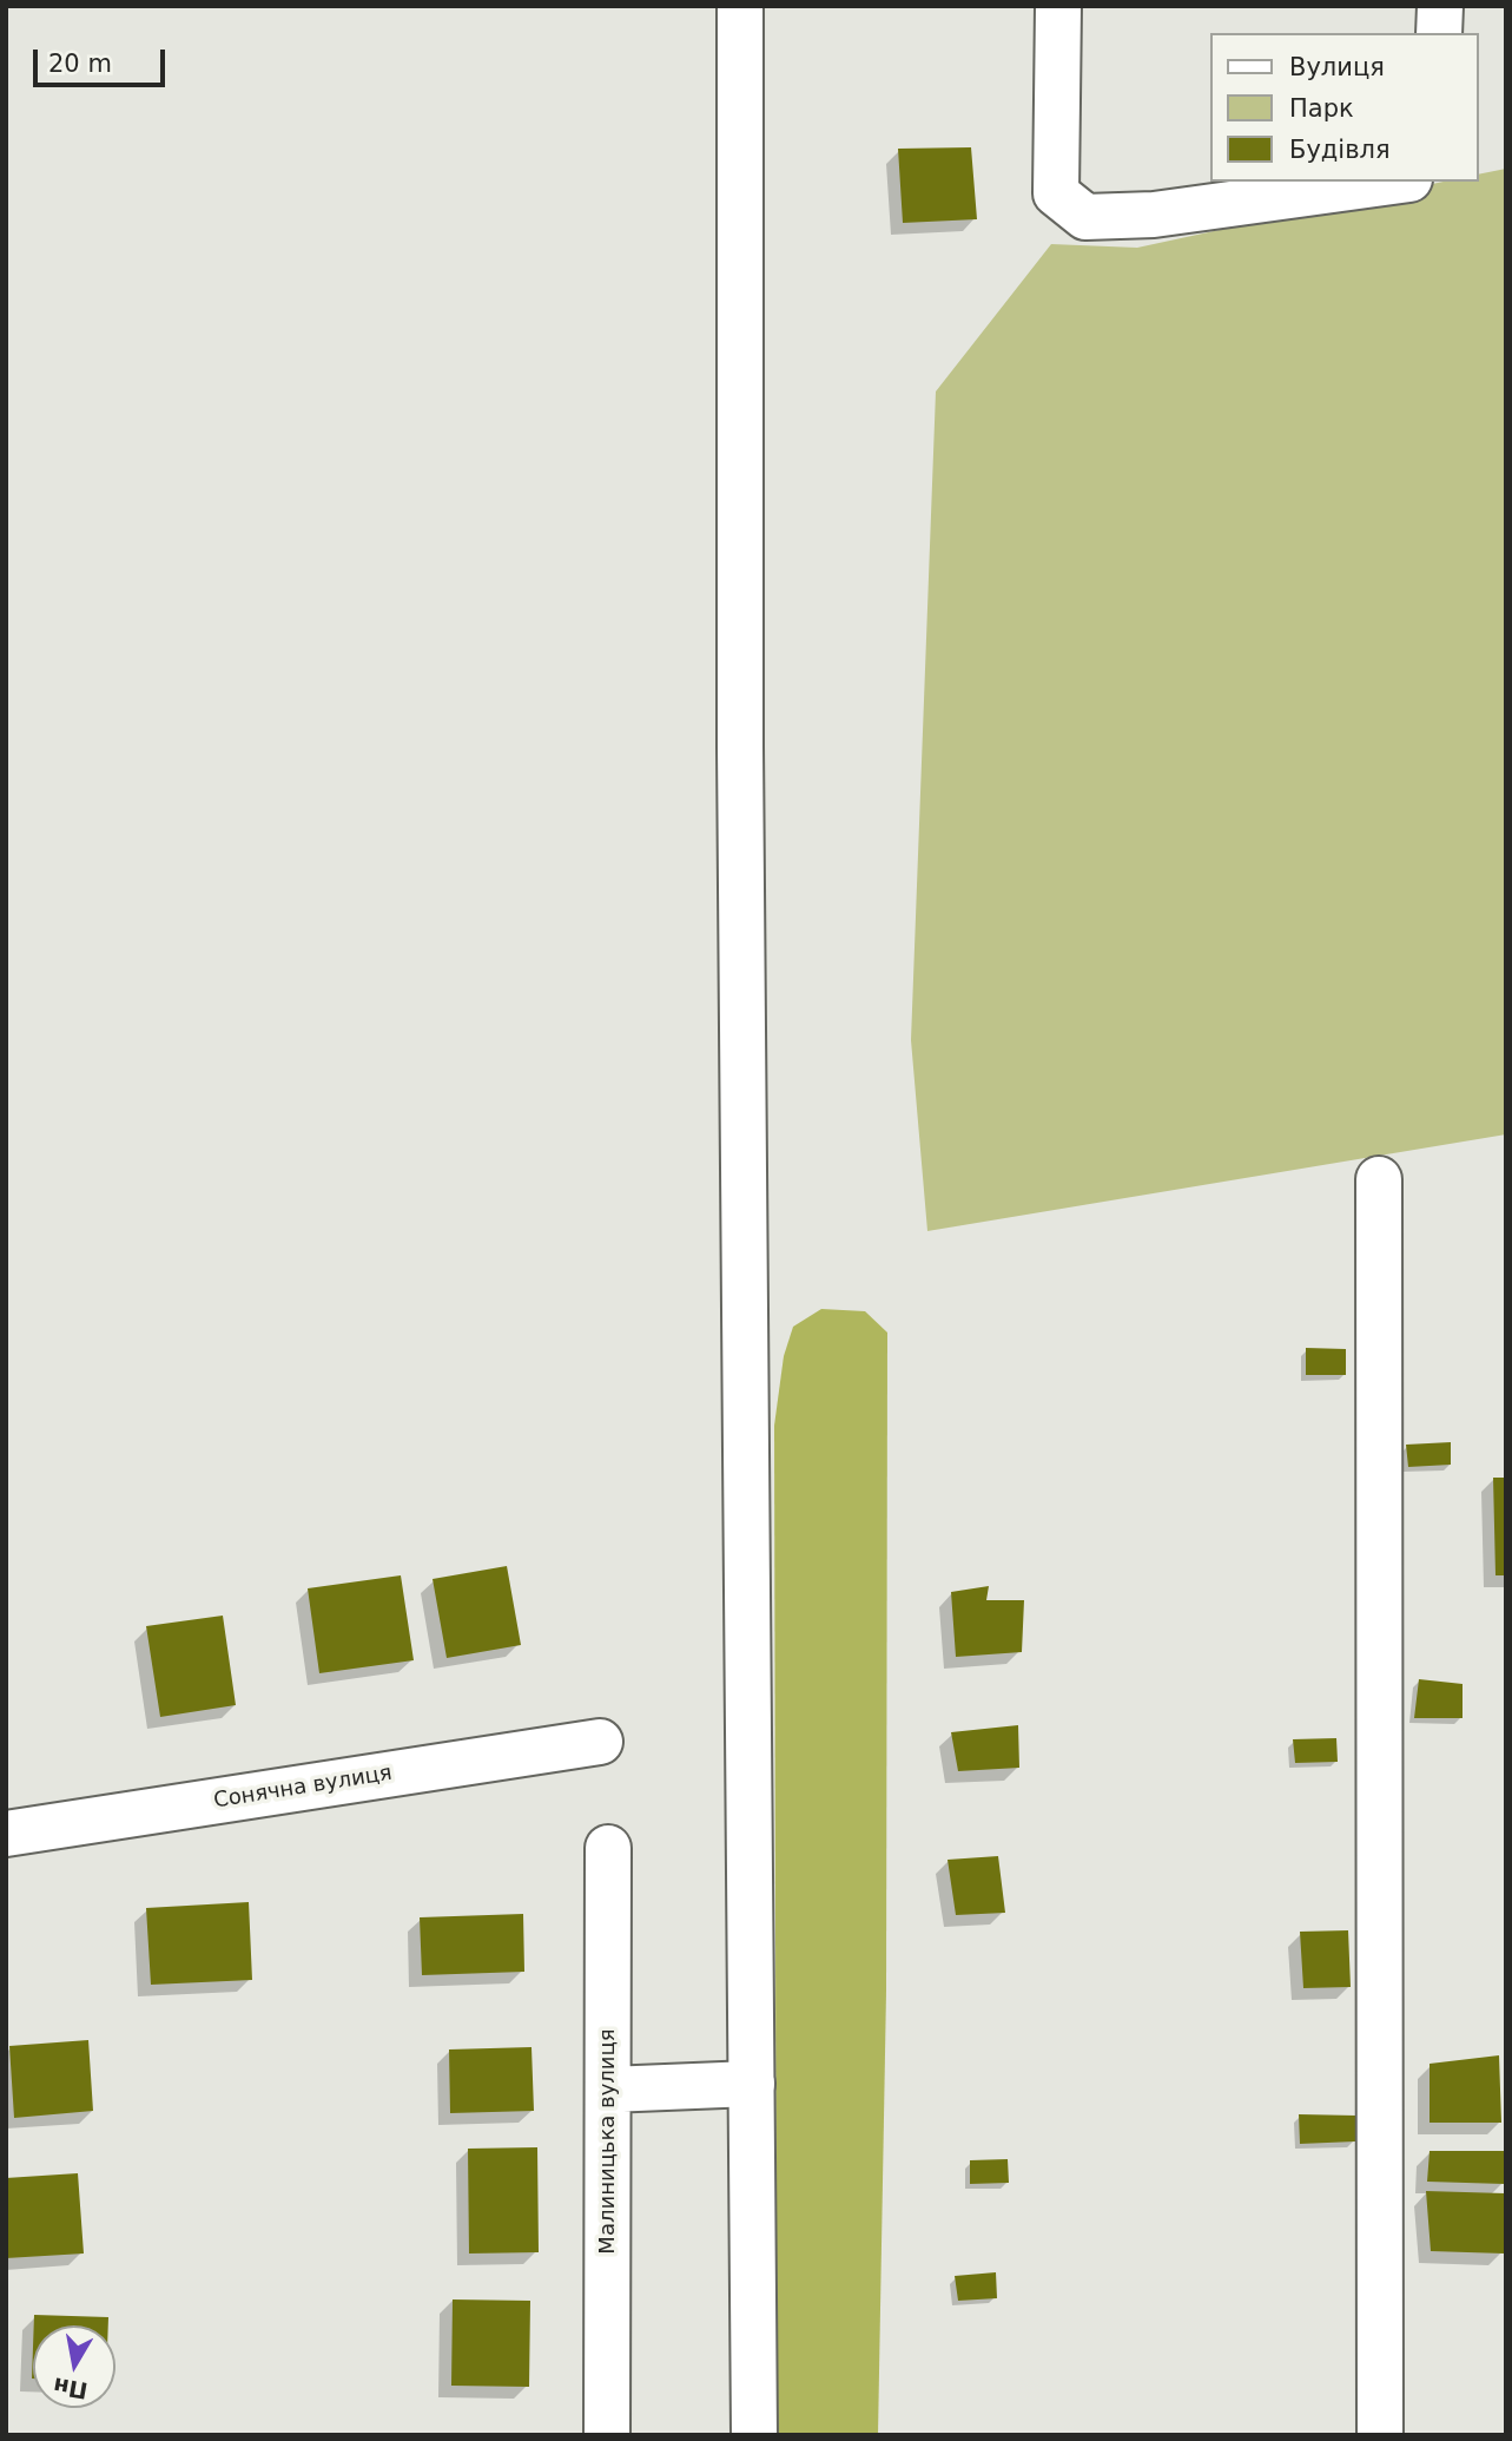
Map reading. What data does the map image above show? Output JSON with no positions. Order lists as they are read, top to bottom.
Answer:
{
  "streets": {
    "street": ["Сонячна вулиця", "Малиницька вулиця"]
  },
  "legend": ["Вулиця", "Парк", "Будівля"],
  "scale_bar": "20 m",
  "north": "bottom"
}
